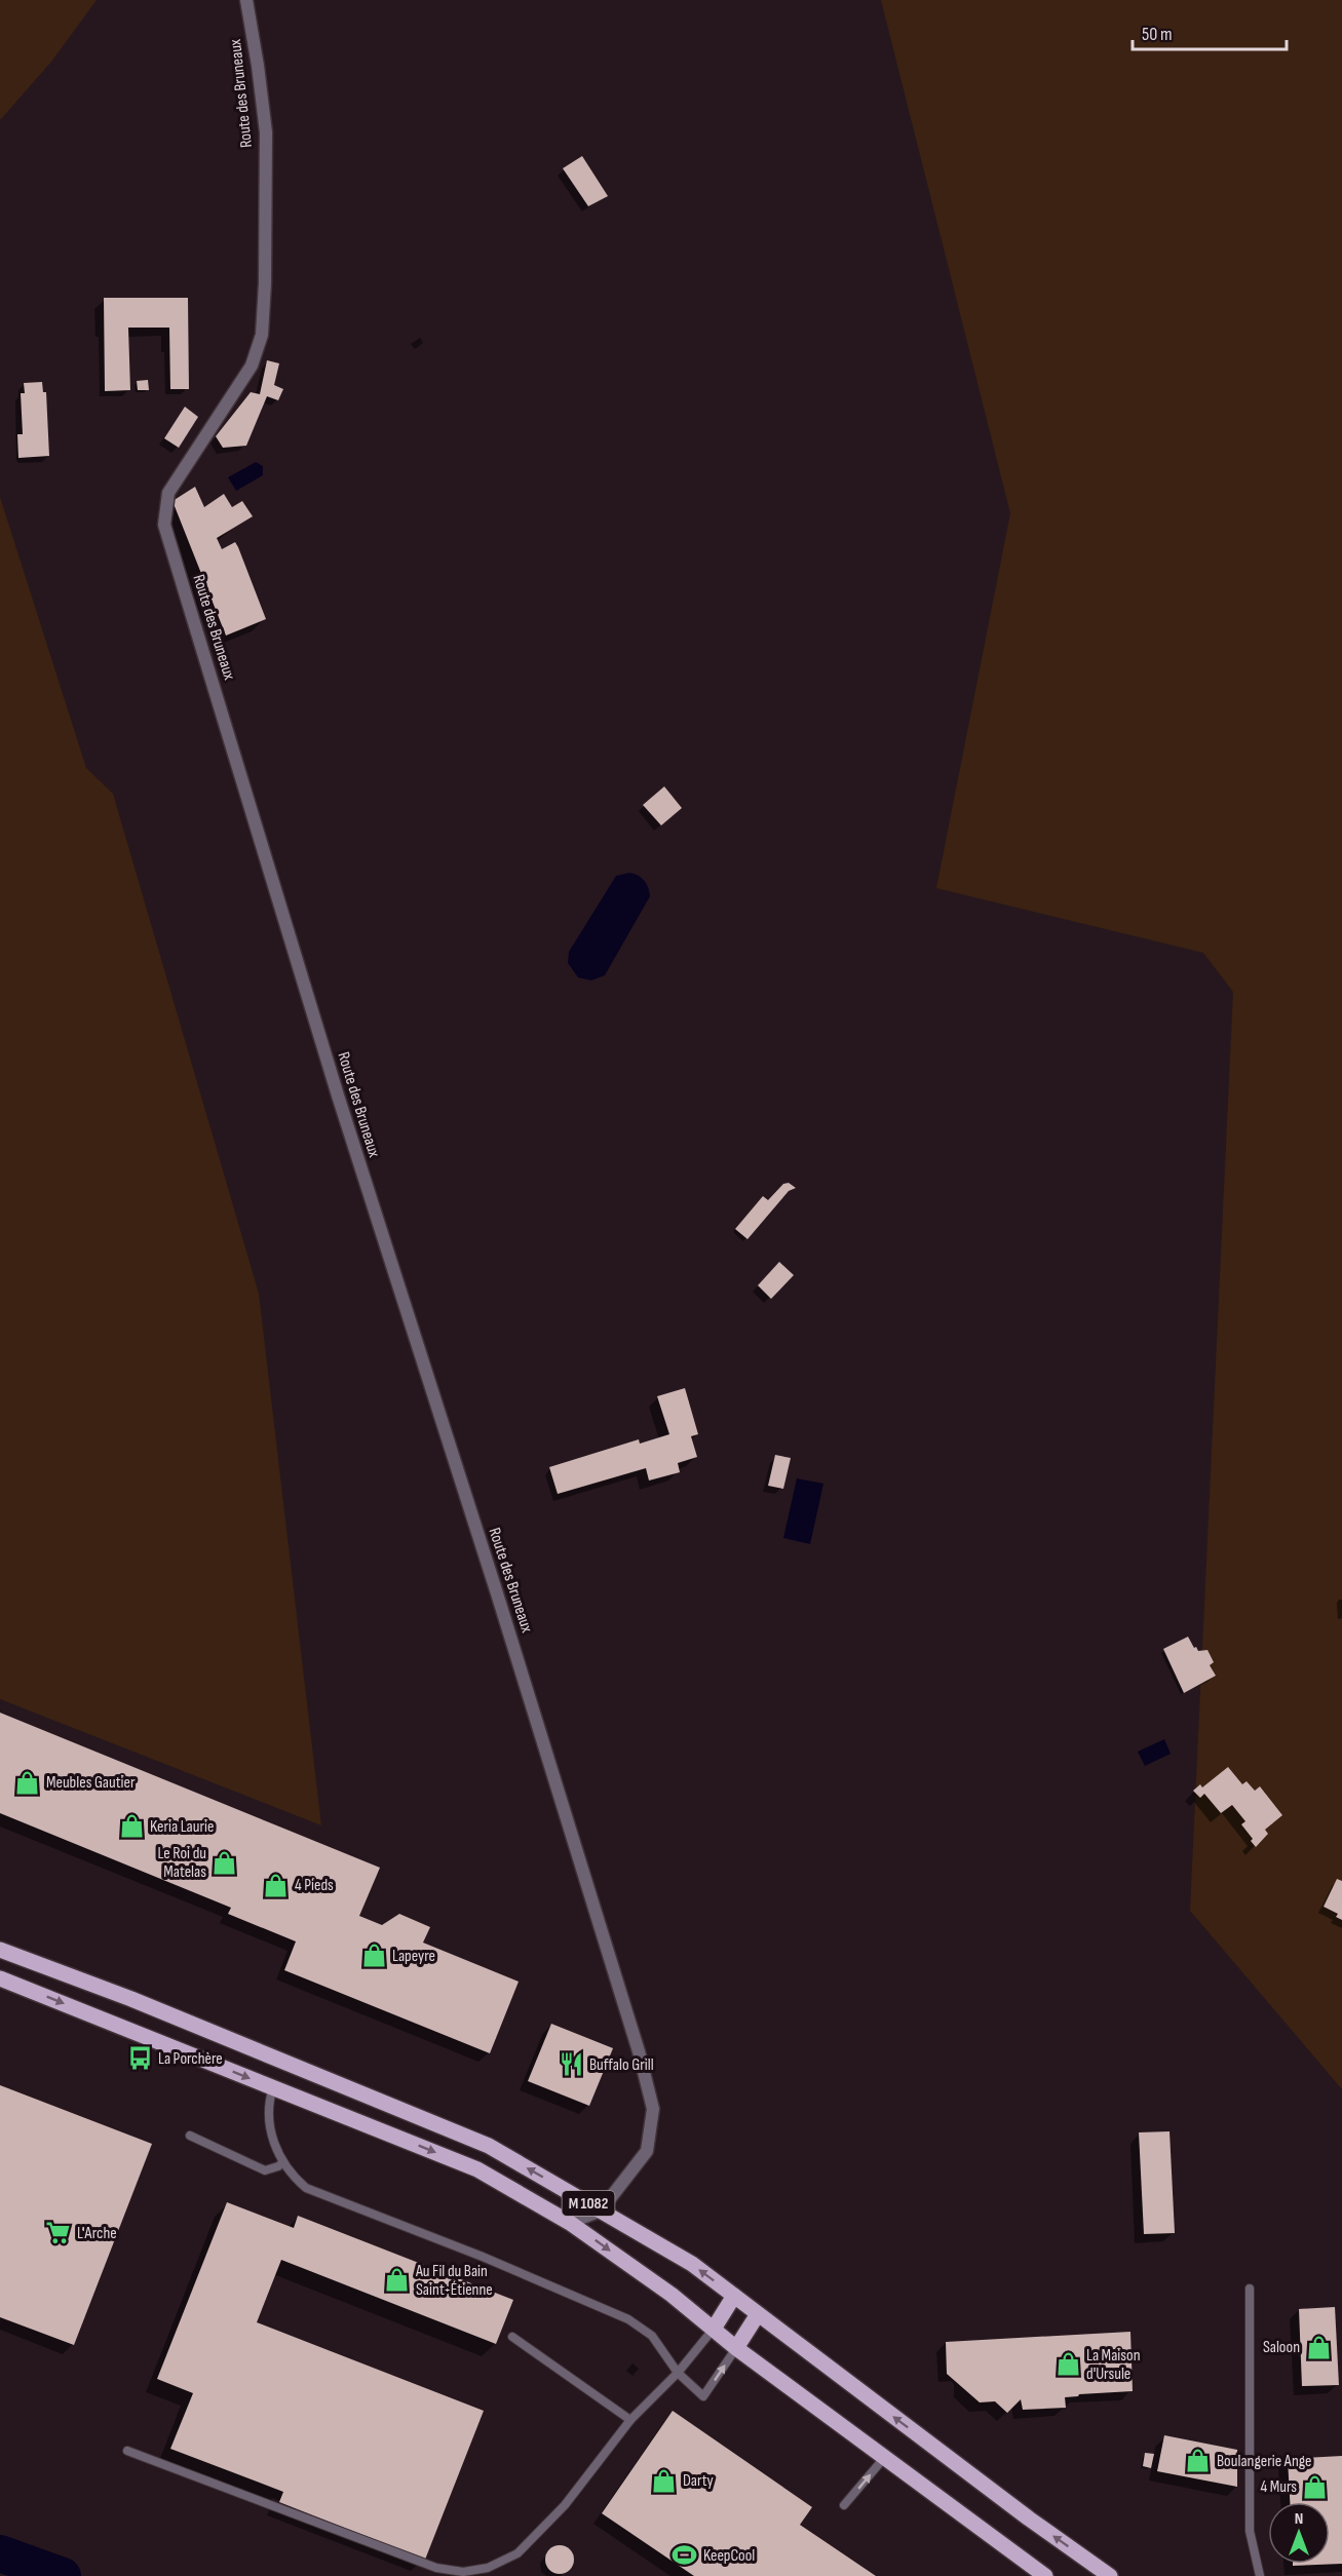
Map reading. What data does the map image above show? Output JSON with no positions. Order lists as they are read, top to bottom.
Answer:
{
  "streets": {
    "main road": ["M 1082"],
    "street": ["Route des Bruneaux"]
  },
  "crossings": [
    ["Route des Bruneaux", "M 1082"]
  ],
  "places": {
    "shop": [
      "Meubles Gautier",
      "Keria Laurie",
      "Le Roi du Matelas",
      "4 Pieds",
      "Lapeyre",
      "Au Fil du Bain Saint-Étienne",
      "Saloon",
      "La Maison d'Ursule",
      "Boulangerie Ange",
      "Darty",
      "4 Murs"
    ],
    "bus stop": ["La Porchère"],
    "restaurant": ["Buffalo Grill"],
    "supermarket": ["L'Arche"],
    "sports": ["KeepCool"]
  },
  "scale_bar": "50 m",
  "north": "top"
}
